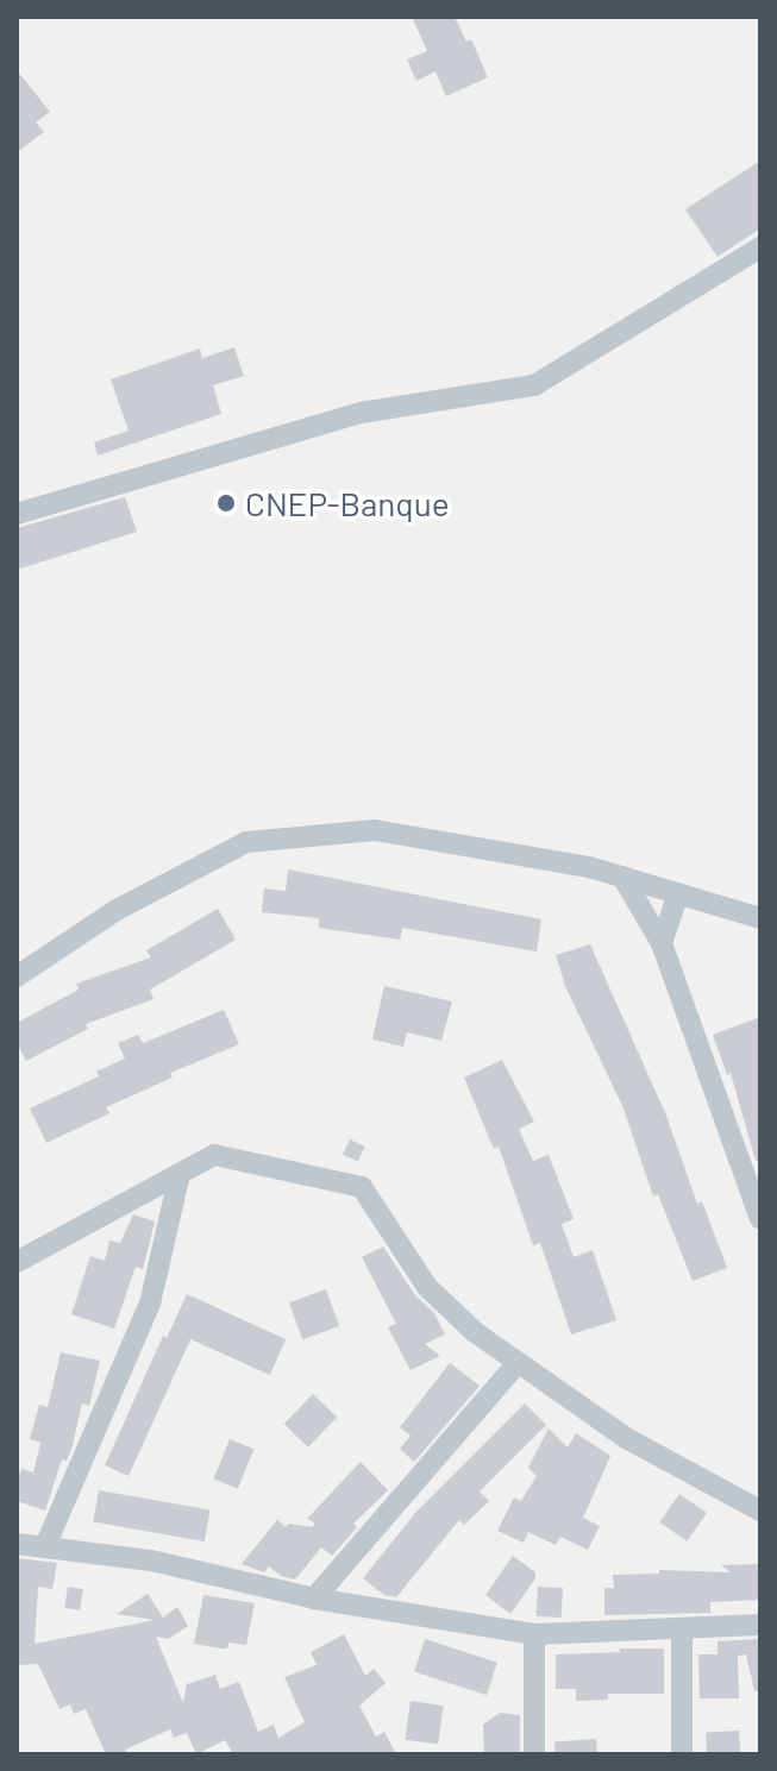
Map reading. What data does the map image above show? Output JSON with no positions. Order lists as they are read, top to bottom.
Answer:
{
  "places": ["CNEP-Banque"]
}
